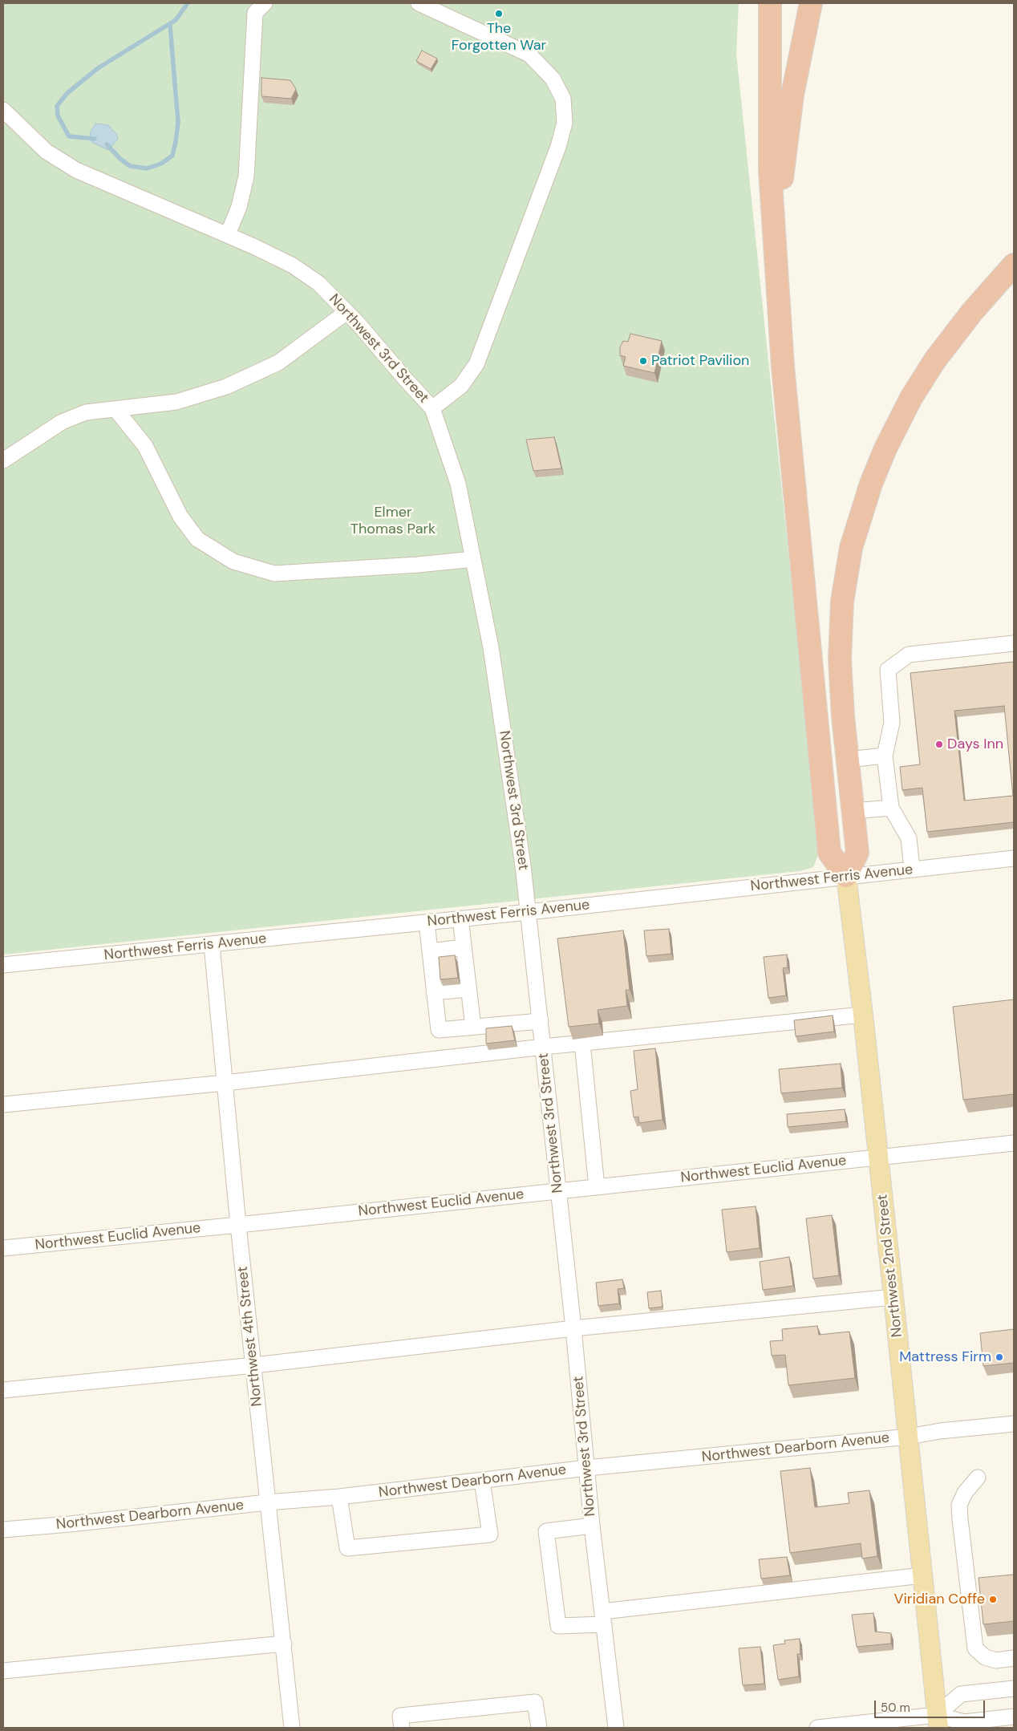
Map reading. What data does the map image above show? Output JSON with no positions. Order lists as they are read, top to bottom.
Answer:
{
  "streets": {
    "main road": ["Northwest 2nd Street"],
    "street": [
      "Northwest 3rd Street",
      "Northwest Ferris Avenue",
      "Northwest Euclid Avenue",
      "Northwest 4th Street",
      "Northwest Dearborn Avenue"
    ]
  },
  "crossings": [
    ["Northwest 3rd Street", "Northwest Ferris Avenue"],
    ["Northwest 3rd Street", "Northwest Euclid Avenue"],
    ["Northwest 3rd Street", "Northwest Dearborn Avenue"],
    ["Northwest Ferris Avenue", "Northwest 2nd Street"],
    ["Northwest Ferris Avenue", "Northwest 4th Street"],
    ["Northwest Euclid Avenue", "Northwest 2nd Street"],
    ["Northwest Euclid Avenue", "Northwest 4th Street"],
    ["Northwest 2nd Street", "Northwest Dearborn Avenue"],
    ["Northwest 4th Street", "Northwest Dearborn Avenue"]
  ],
  "parks": ["Elmer Thomas Park"],
  "places": [
    "The Forgotten War",
    "Patriot Pavilion",
    "Days Inn",
    "Mattress Firm",
    "Viridian Coffe"
  ],
  "scale_bar": "50 m"
}
